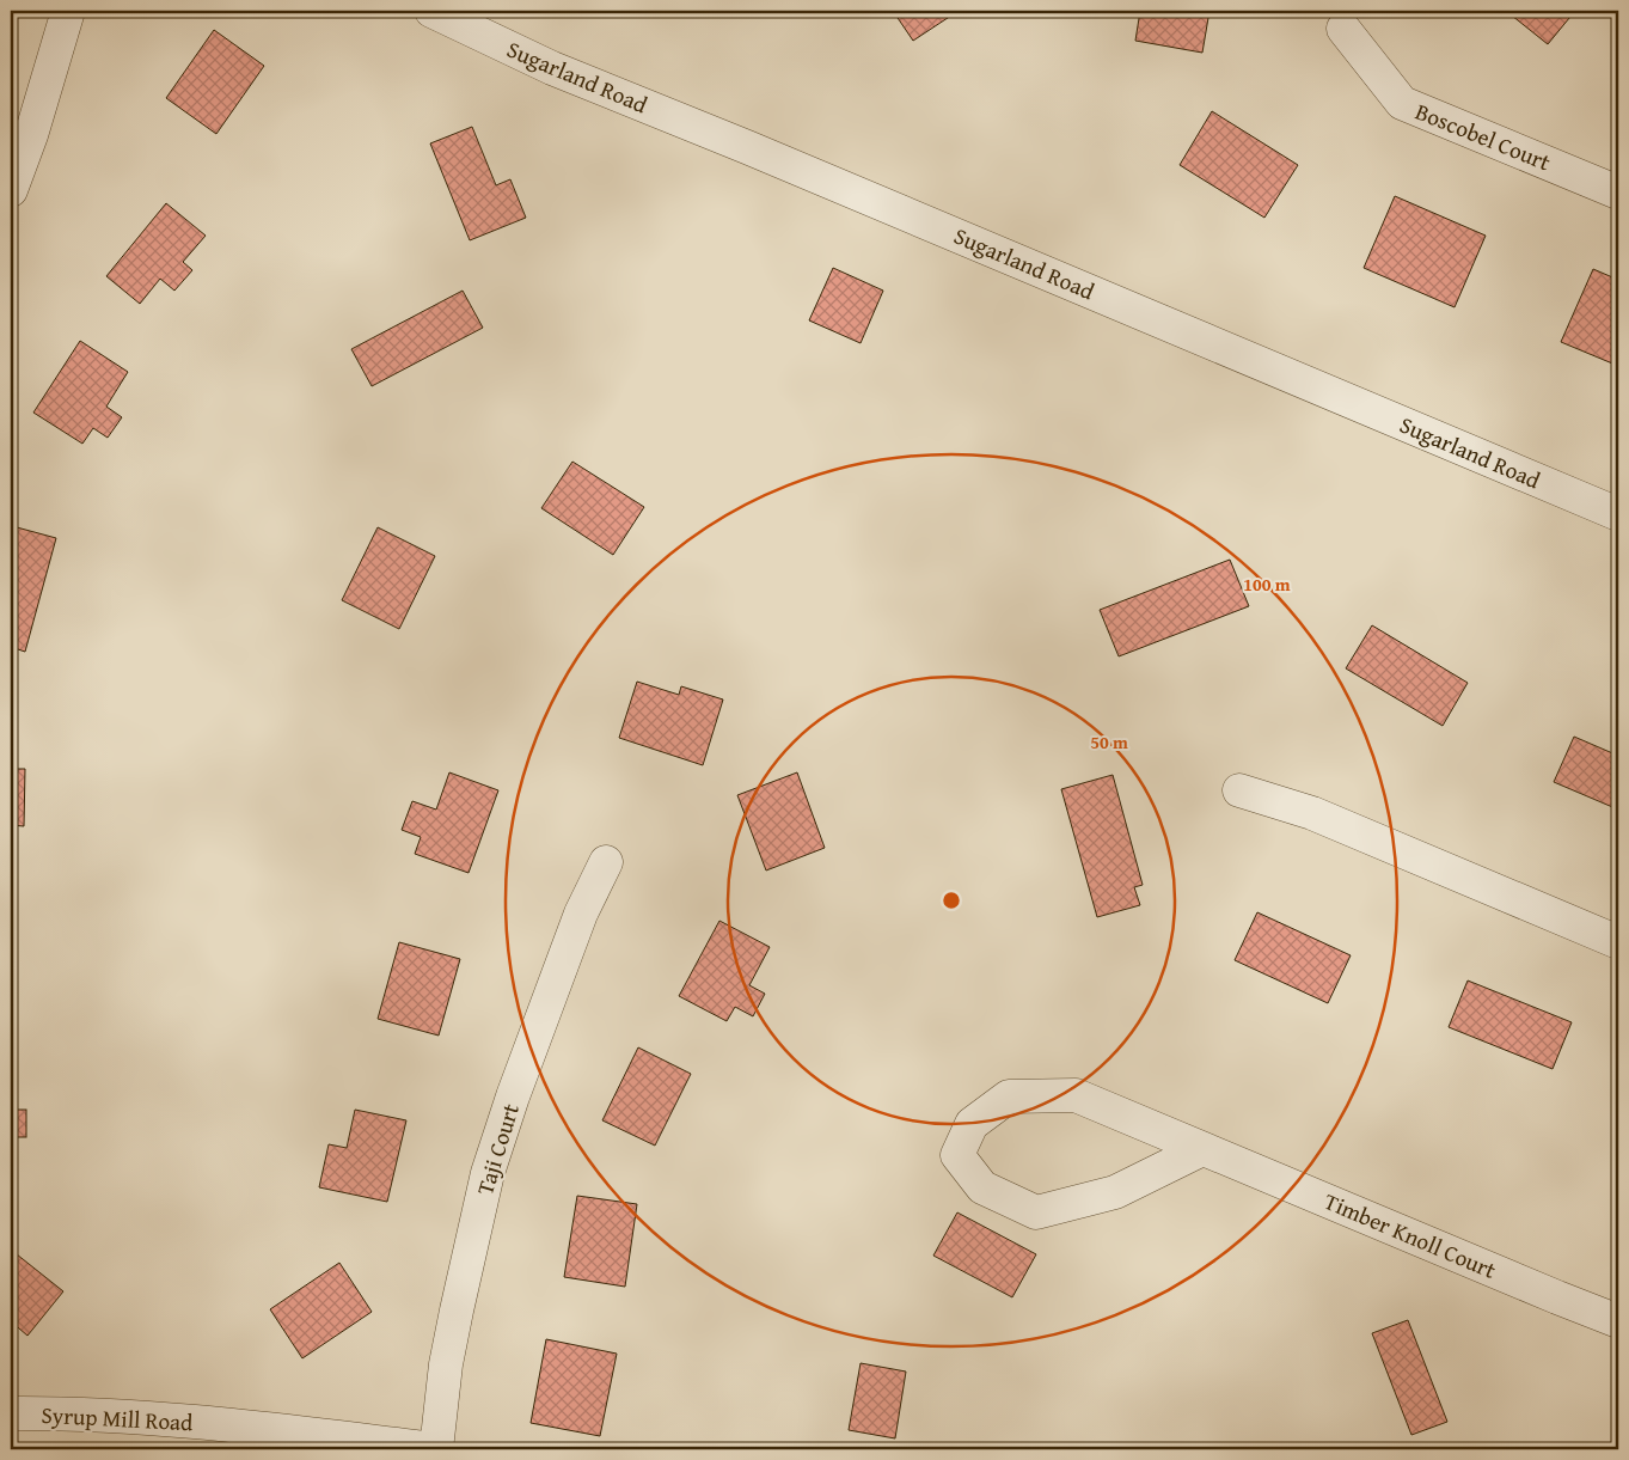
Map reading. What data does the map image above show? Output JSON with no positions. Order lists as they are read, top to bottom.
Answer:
{
  "streets": {
    "street": [
      "Sugarland Road",
      "Boscobel Court",
      "Taji Court",
      "Timber Knoll Court",
      "Syrup Mill Road"
    ]
  },
  "crossings": [
    ["Taji Court", "Syrup Mill Road"]
  ],
  "rings": ["100 m", "50 m"]
}
